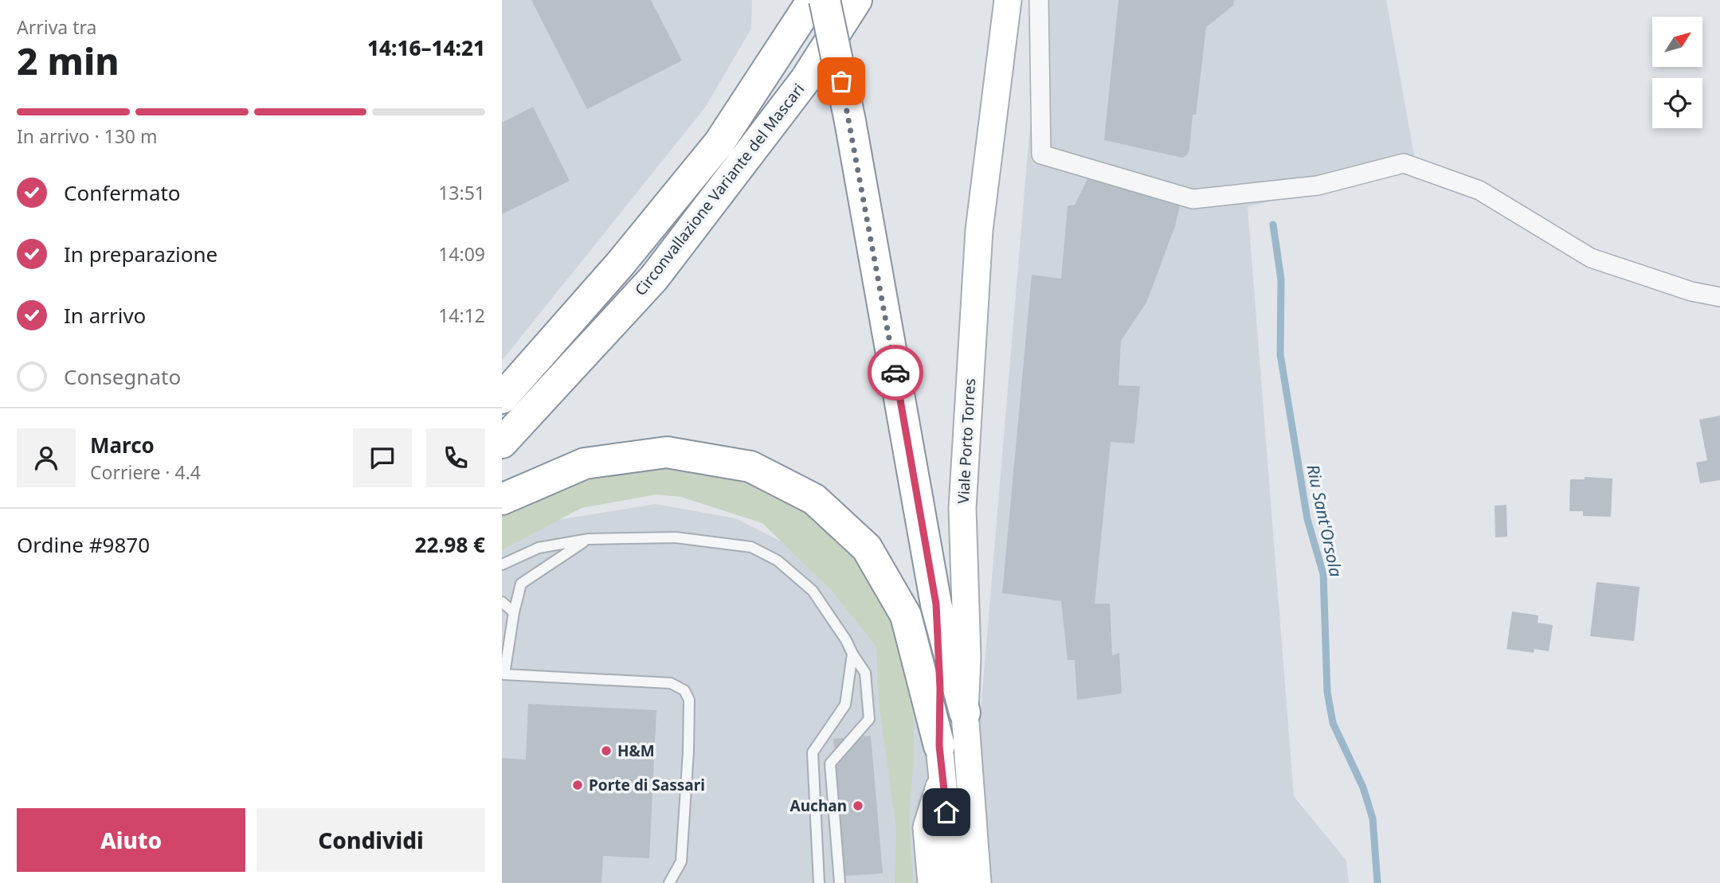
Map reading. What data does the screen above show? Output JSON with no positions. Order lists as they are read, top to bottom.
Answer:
{
  "streets": {
    "highway": ["Circonvallazione Variante del Mascari"],
    "main road": ["Viale Porto Torres"]
  },
  "water": ["Riu Sant'Orsola"],
  "places": ["H&M", "Porte di Sassari", "Auchan"],
  "north": "top right",
  "page": {
    "heading": ["2 min", "Arriva tra", "14:16–14:21"],
    "panel": [
      "Marco",
      "Corriere · 4.4",
      "Ordine #9870",
      "22.98 €"
    ],
    "bar": "In arrivo · 130 m",
    "list": [
      ["Confermato", "13:51"],
      ["In preparazione", "14:09"],
      ["In arrivo", "14:12"],
      "Consegnato"
    ],
    "buttons": ["Aiuto", "Condividi"]
  }
}
